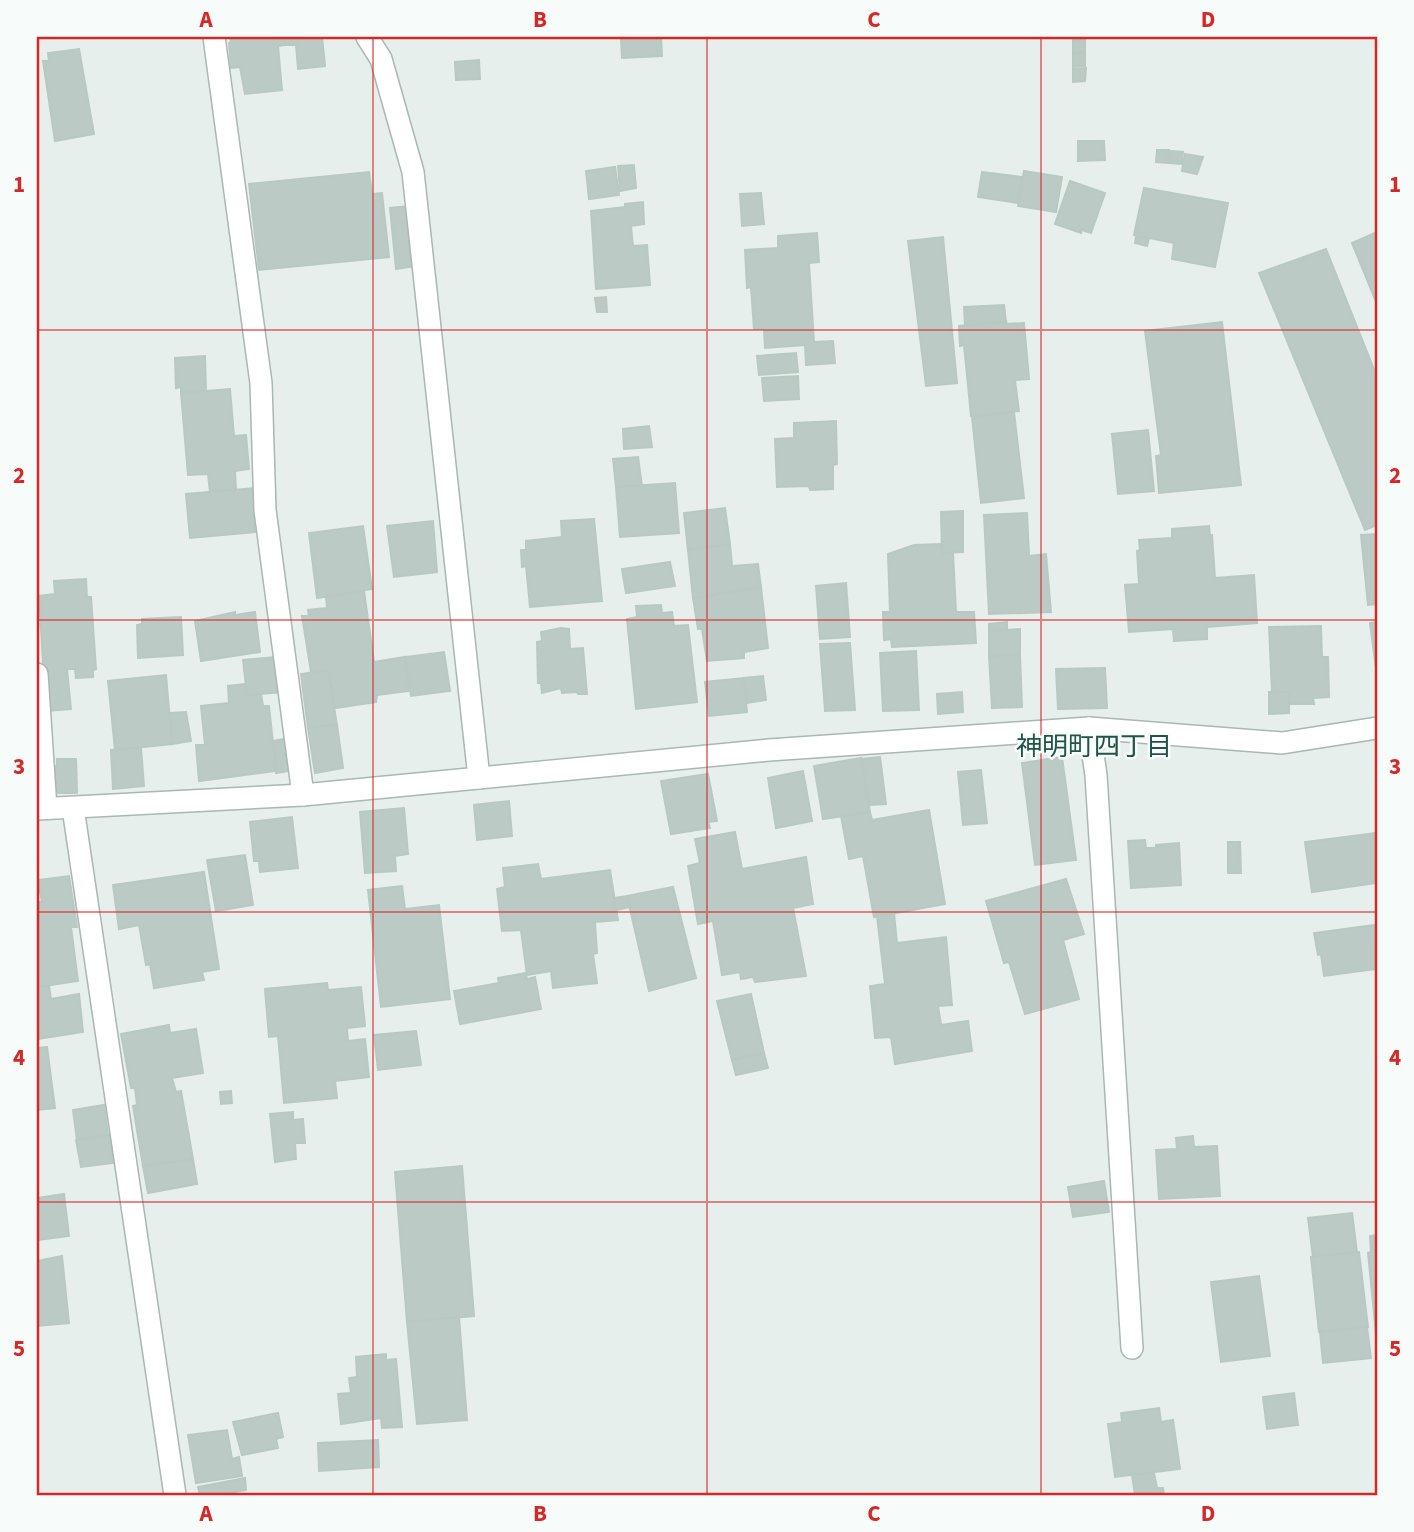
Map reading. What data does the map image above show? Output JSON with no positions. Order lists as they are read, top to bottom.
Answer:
{
  "districts": ["神明町四丁目"],
  "grid": {
    "columns": [
      "A",
      "B",
      "C",
      "D"
    ],
    "rows": [
      "1",
      "2",
      "3",
      "4",
      "5"
    ]
  }
}
